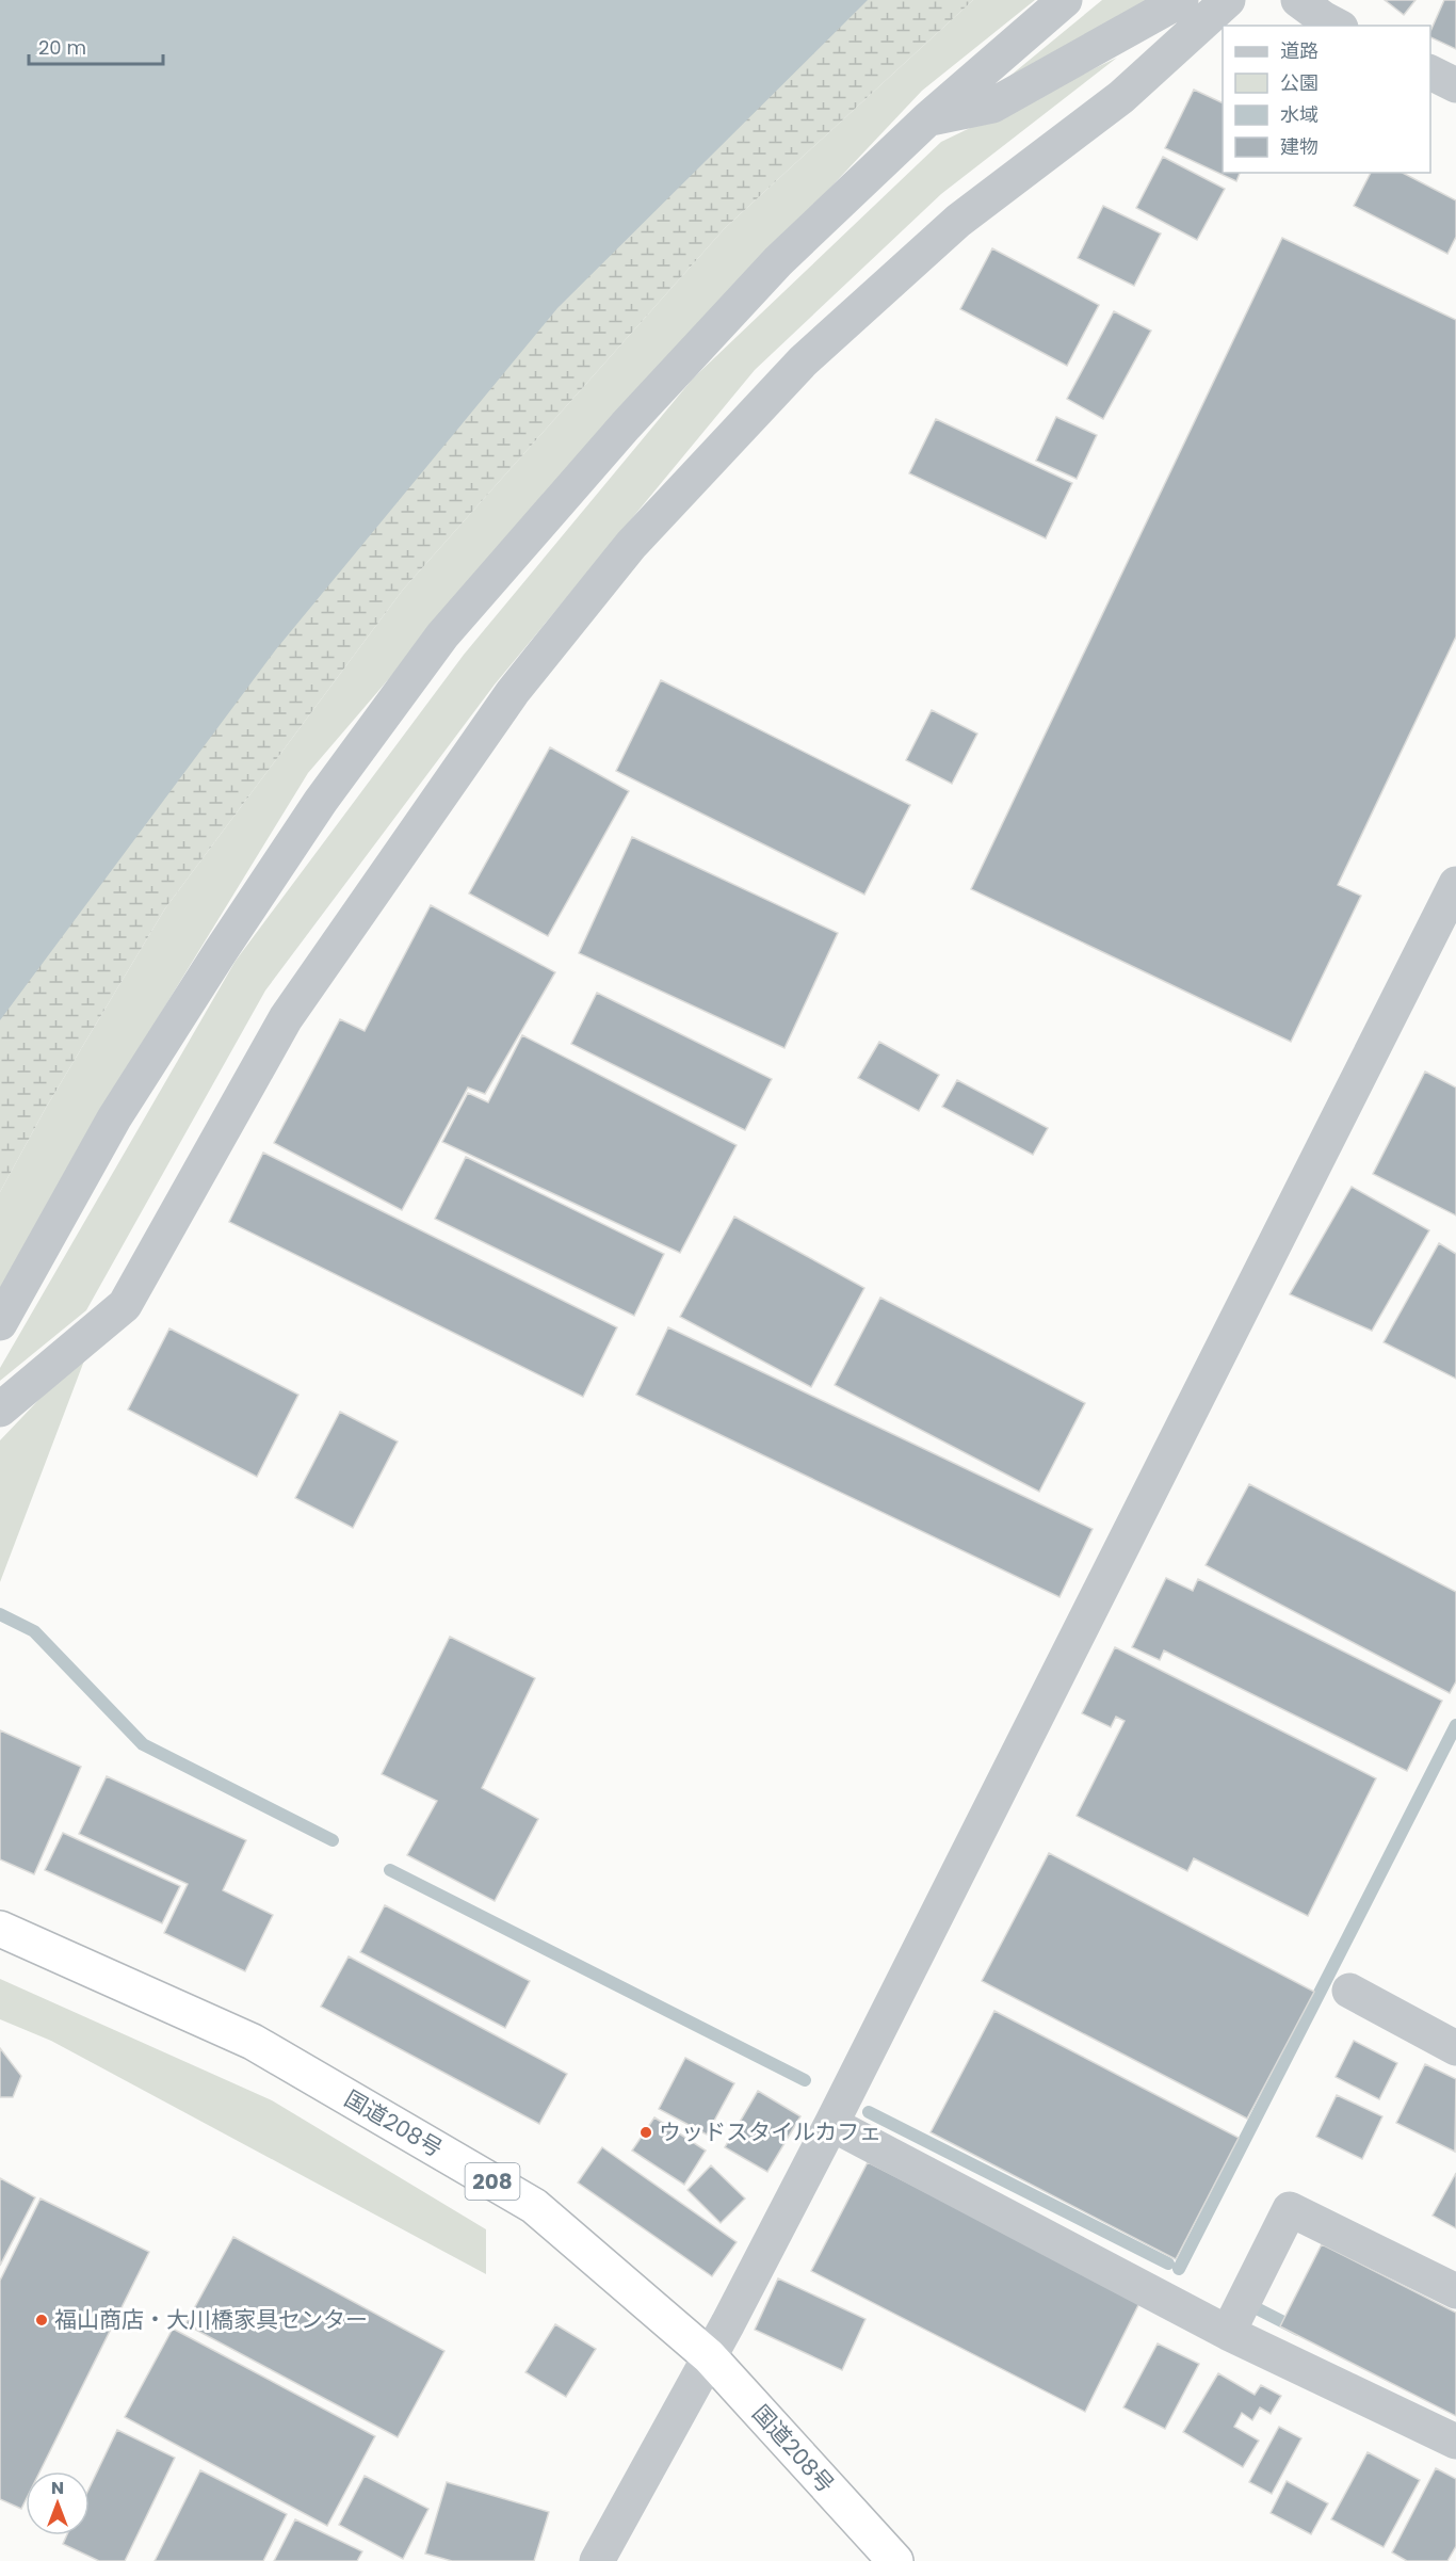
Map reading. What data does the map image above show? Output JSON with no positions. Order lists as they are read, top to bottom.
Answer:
{
  "streets": {
    "highway": ["国道208号", "208"]
  },
  "places": ["ウッドスタイルカフェ", "福山商店・大川橋家具センター"],
  "legend": [
    "道路",
    "公園",
    "水域",
    "建物"
  ],
  "scale_bar": "20 m",
  "north": "top"
}
